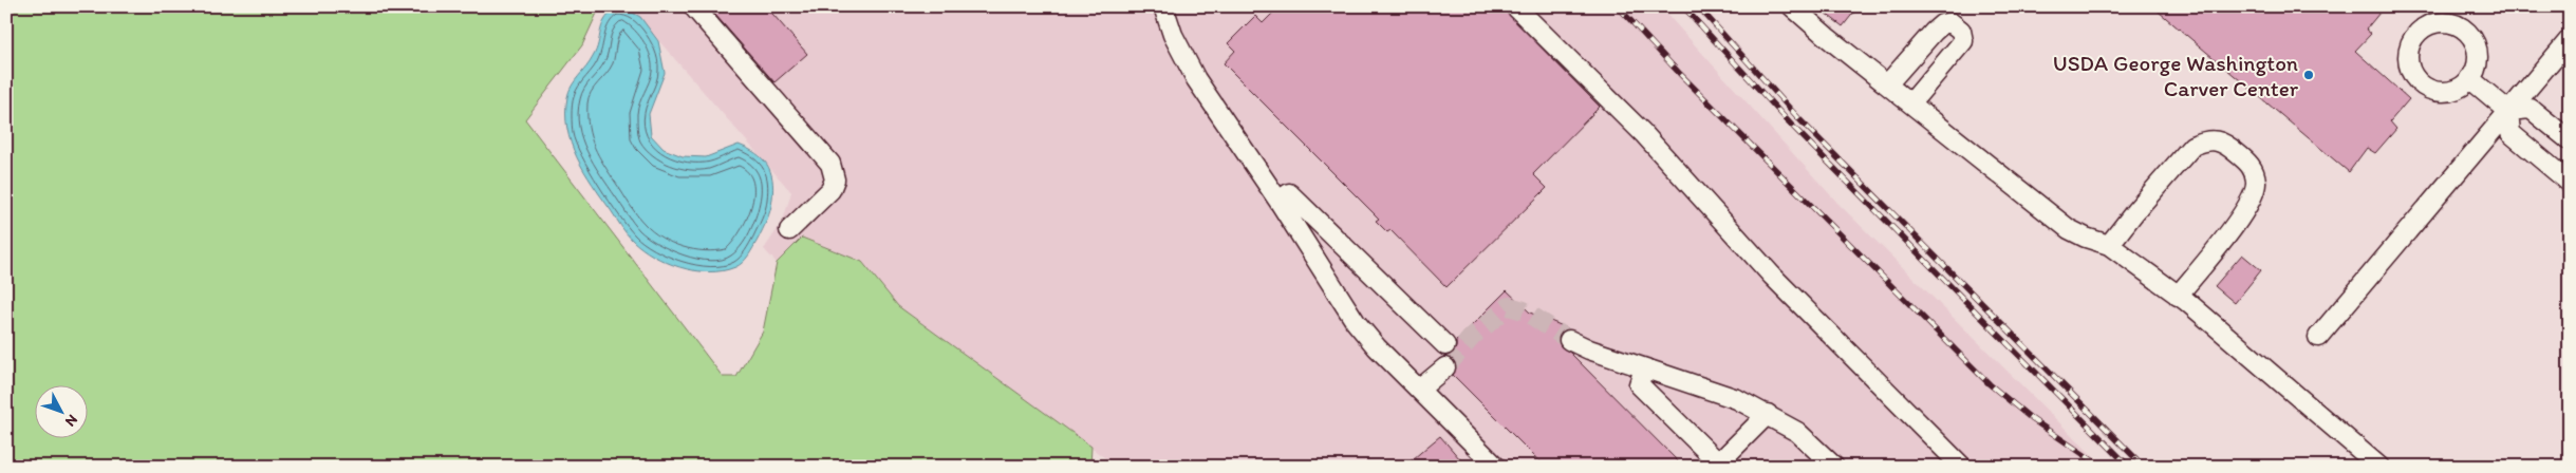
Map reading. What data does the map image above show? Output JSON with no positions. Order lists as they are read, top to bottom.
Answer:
{
  "places": ["USDA George Washington Carver Center"],
  "north": "bottom right"
}
